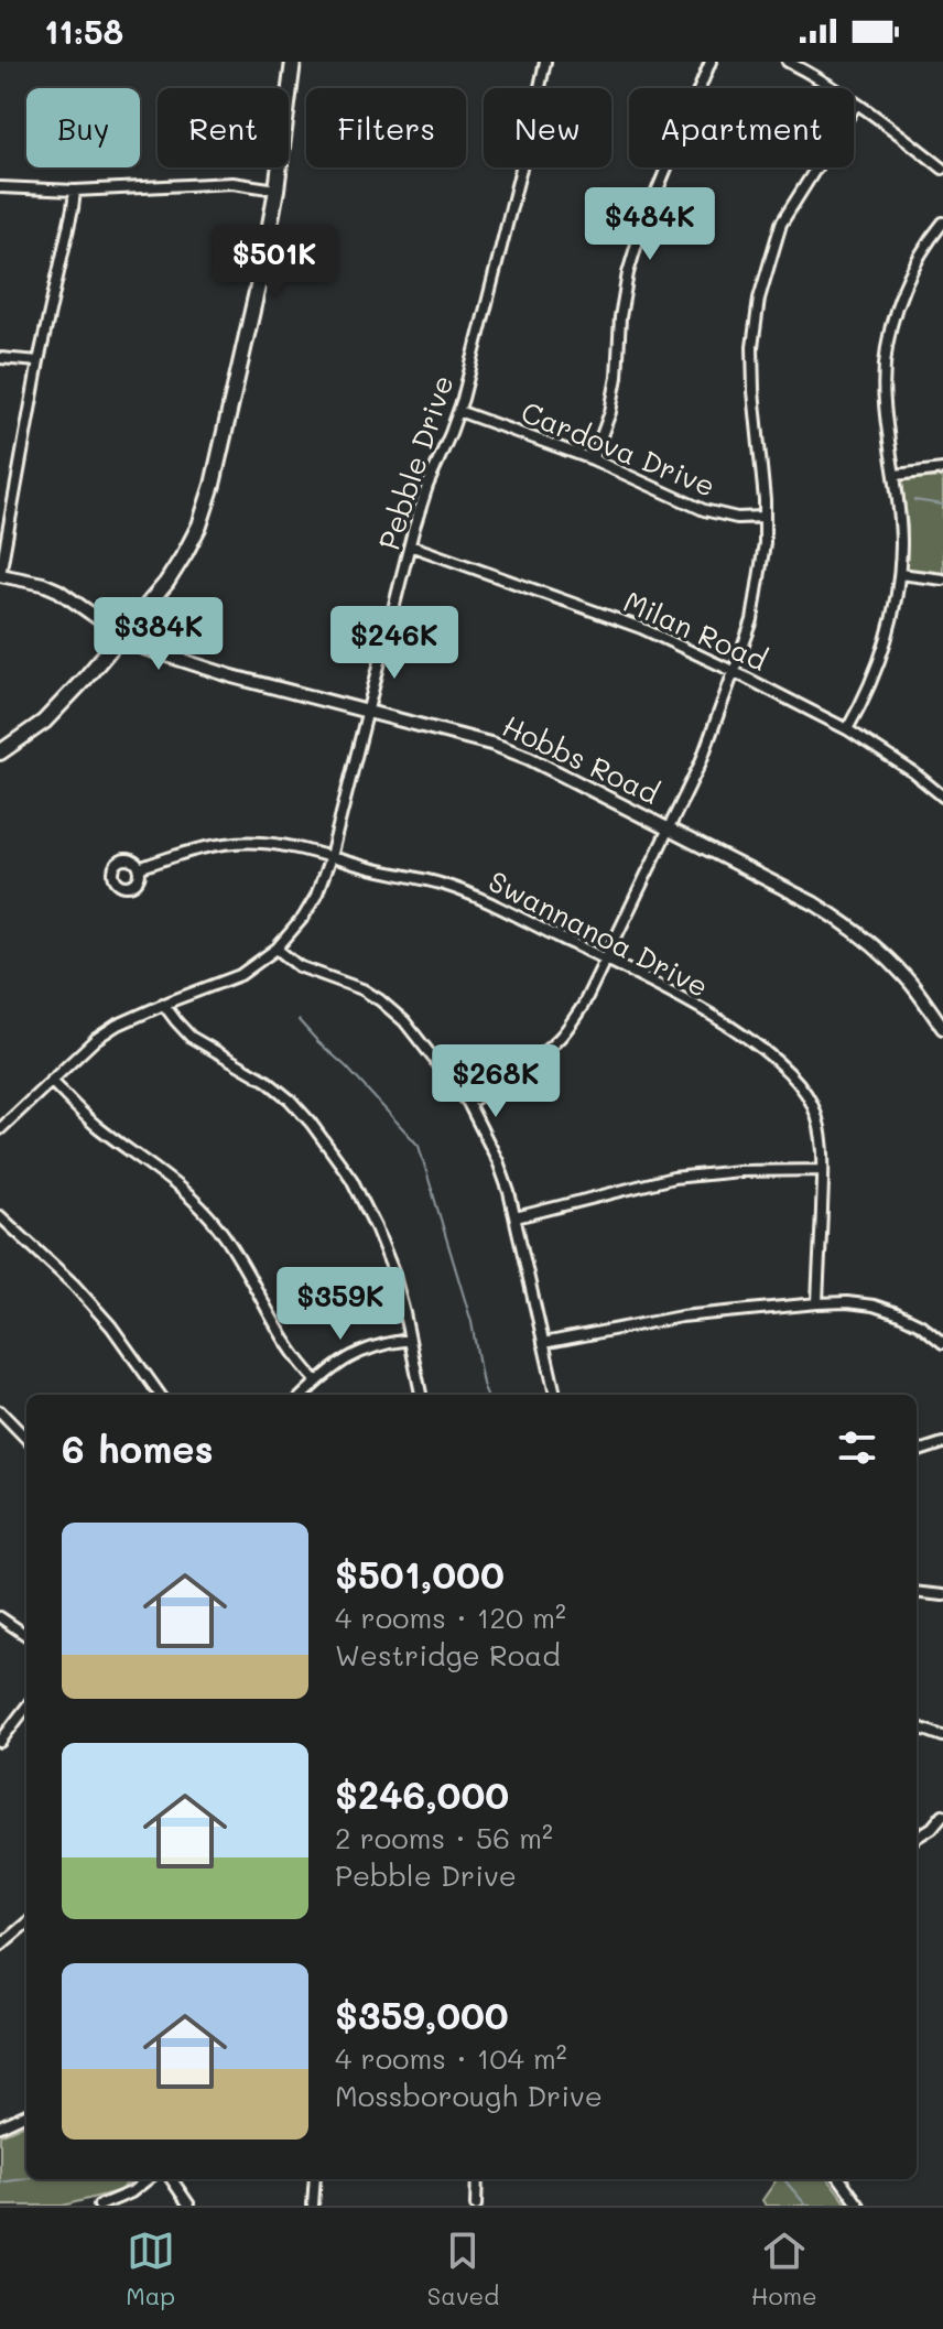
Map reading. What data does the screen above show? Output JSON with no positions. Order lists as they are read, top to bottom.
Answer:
{
  "streets": {
    "street": [
      "Cardova Drive",
      "Pebble Drive",
      "Milan Road",
      "Hobbs Road",
      "Swannanoa Drive"
    ]
  },
  "crossings": [
    ["Cardova Drive", "Pebble Drive"],
    ["Pebble Drive", "Milan Road"],
    ["Pebble Drive", "Hobbs Road"],
    ["Pebble Drive", "Swannanoa Drive"]
  ],
  "page": {
    "status": "11:58",
    "chip": [
      "Buy",
      "Rent",
      "Filters",
      "New",
      "Apartment"
    ],
    "price": [
      "$484K",
      "$501K",
      "$384K",
      "$246K",
      "$268K",
      "$359K"
    ],
    "heading": "6 homes",
    "list": [
      {
        "name": "$501,000",
        "note": "4 rooms · 120 m² · Westridge Road"
      },
      {
        "name": "$246,000",
        "note": "2 rooms · 56 m² · Pebble Drive"
      },
      {
        "name": "$359,000",
        "note": "4 rooms · 104 m² · Mossborough Drive"
      }
    ],
    "tabs": ["Map", "Saved", "Home"]
  }
}
